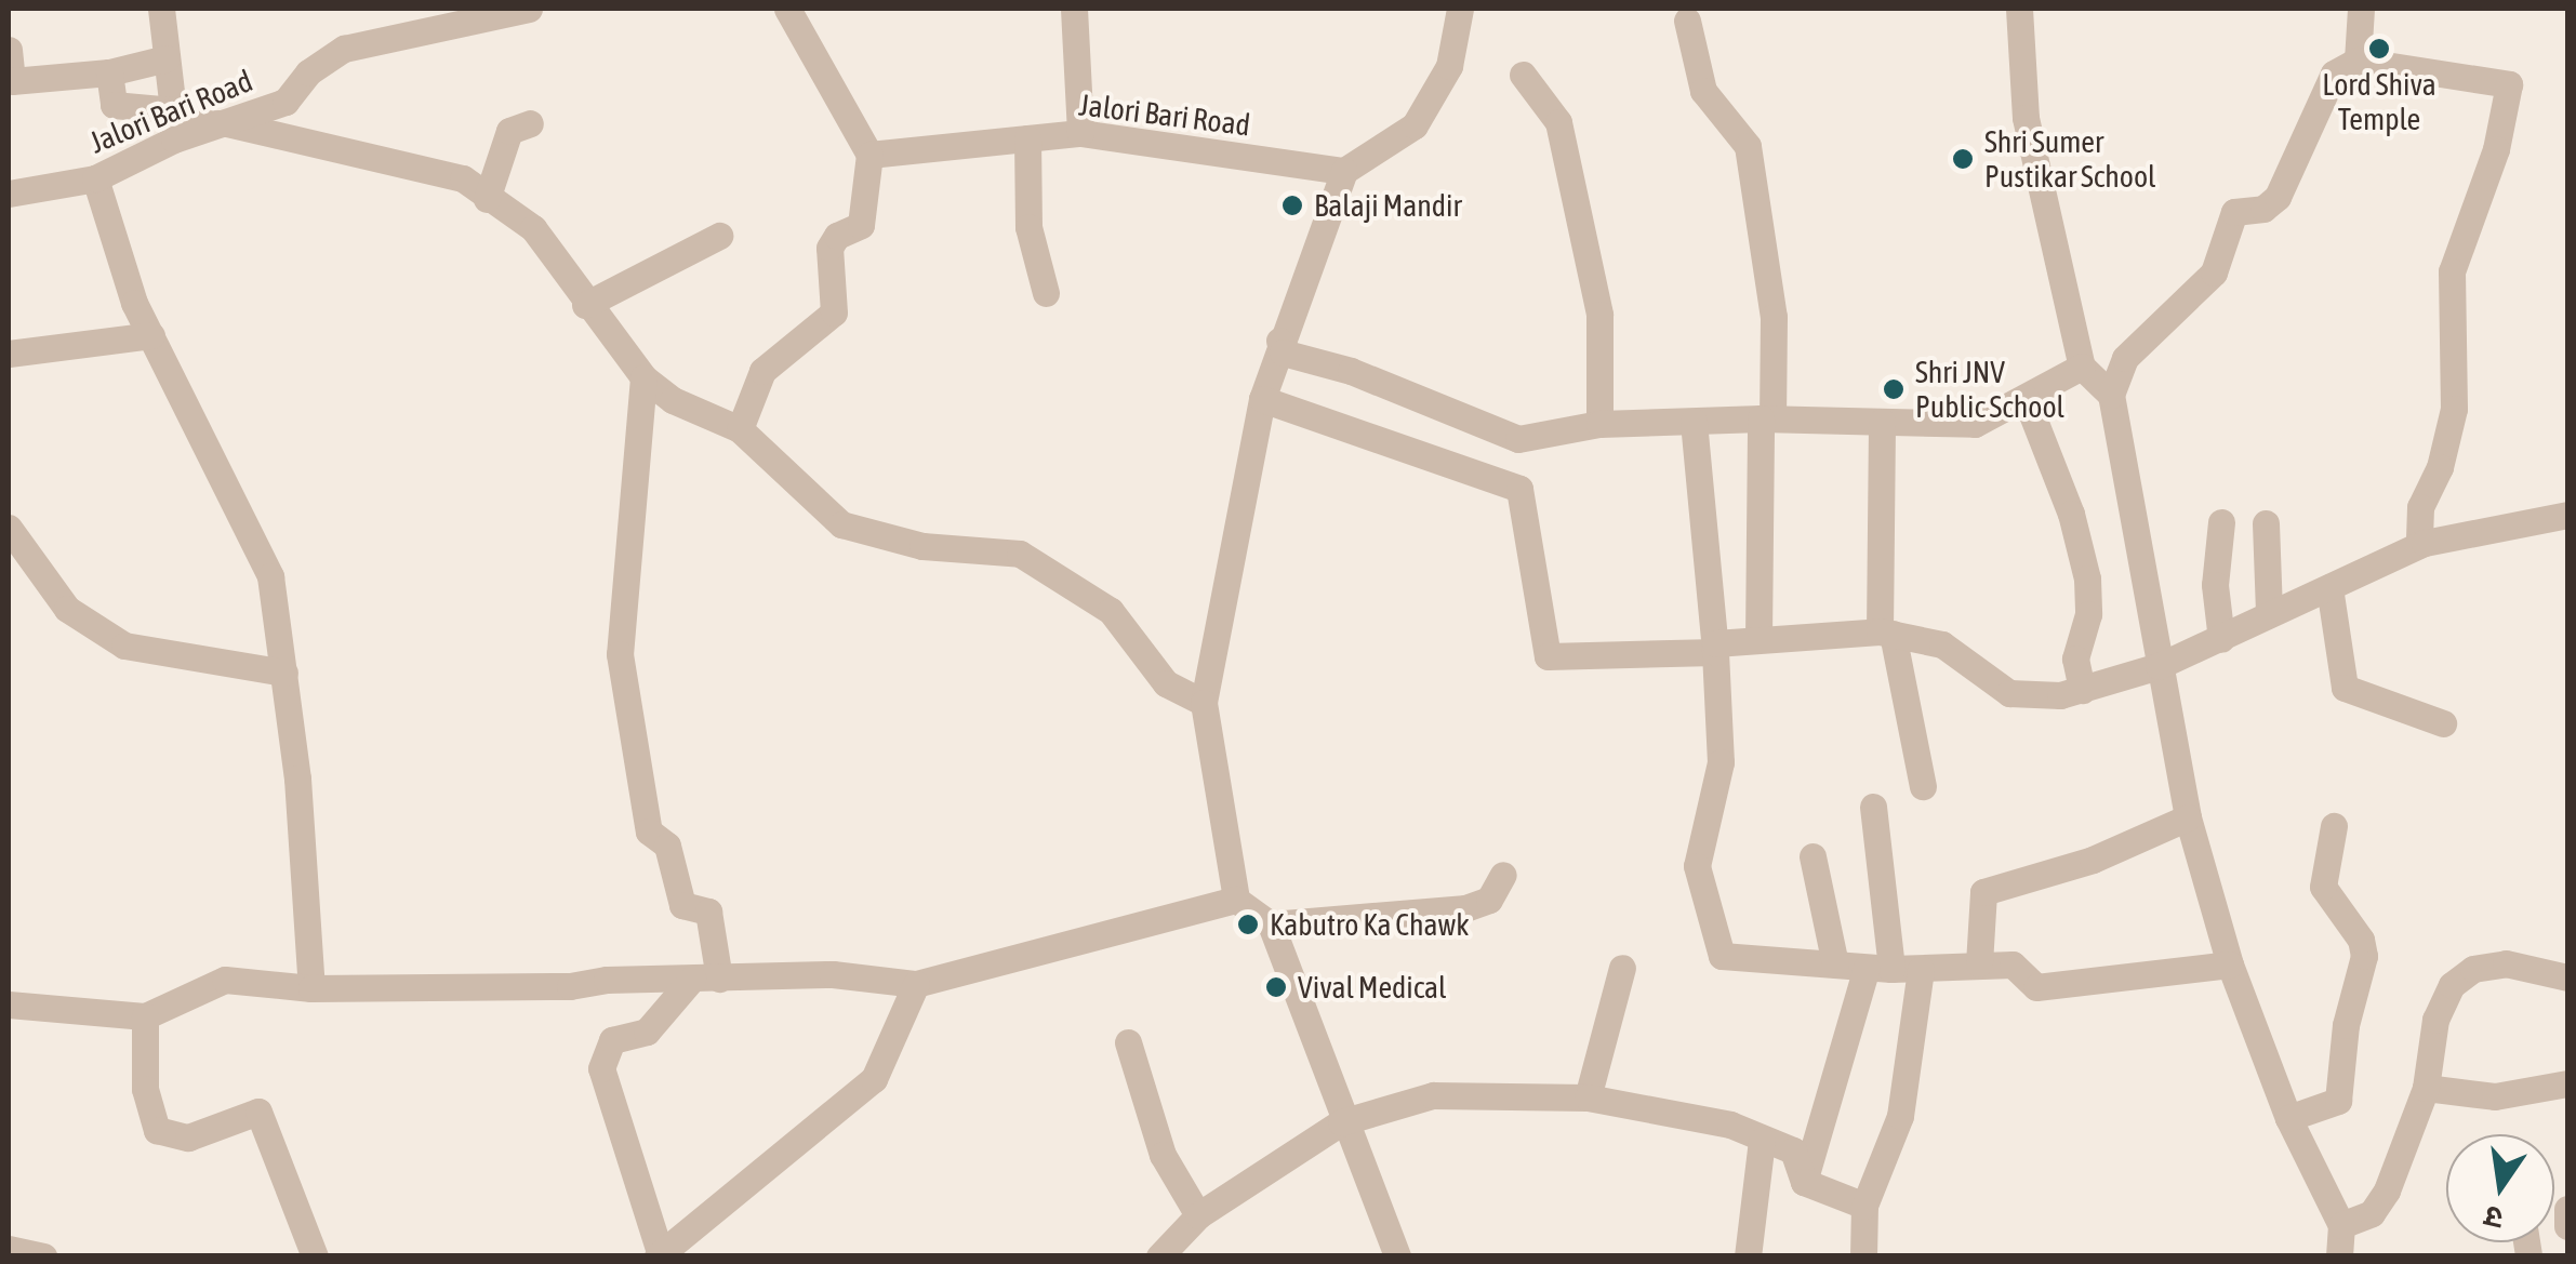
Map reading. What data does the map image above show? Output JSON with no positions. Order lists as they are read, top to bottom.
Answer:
{
  "streets": {
    "street": ["Jalori Bari Road"]
  },
  "places": [
    "Lord Shiva Temple",
    "Shri Sumer Pustikar School",
    "Balaji Mandir",
    "Shri JNV Public School",
    "Kabutro Ka Chawk",
    "Vival Medical"
  ],
  "north": "bottom"
}
